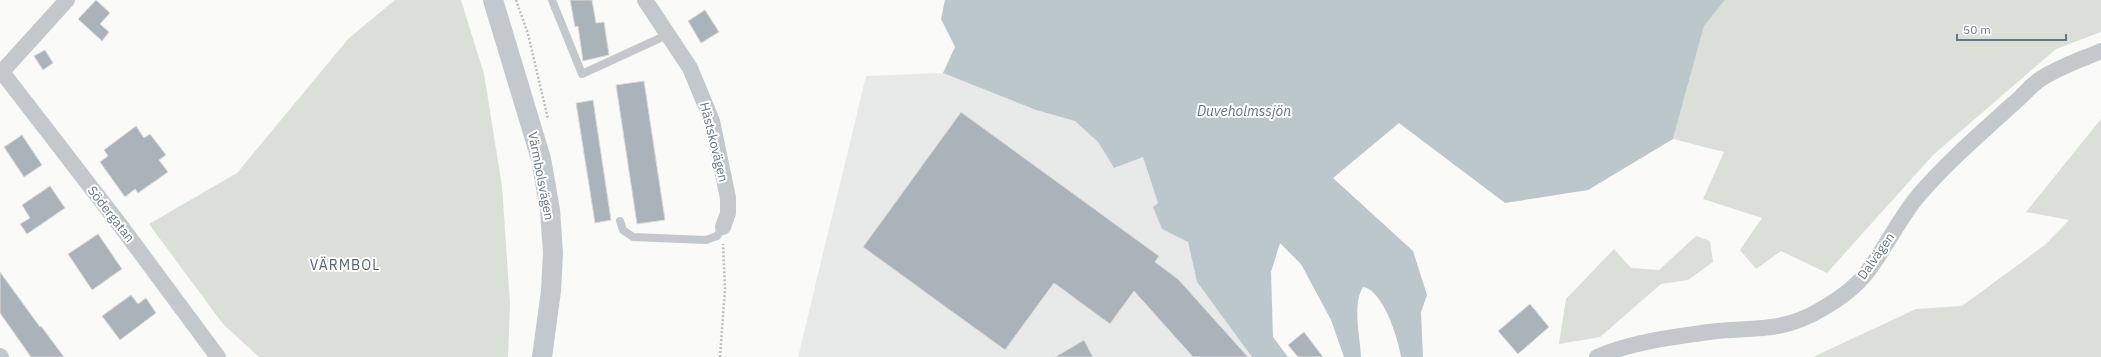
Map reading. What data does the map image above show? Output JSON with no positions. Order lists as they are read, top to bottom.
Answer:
{
  "streets": {
    "street": [
      "Hästskovägen",
      "Värmbolsvägen",
      "Södergatan",
      "Dalvägen"
    ]
  },
  "districts": ["VÄRMBOL"],
  "water": ["Duveholmssjön"],
  "scale_bar": "50 m"
}
